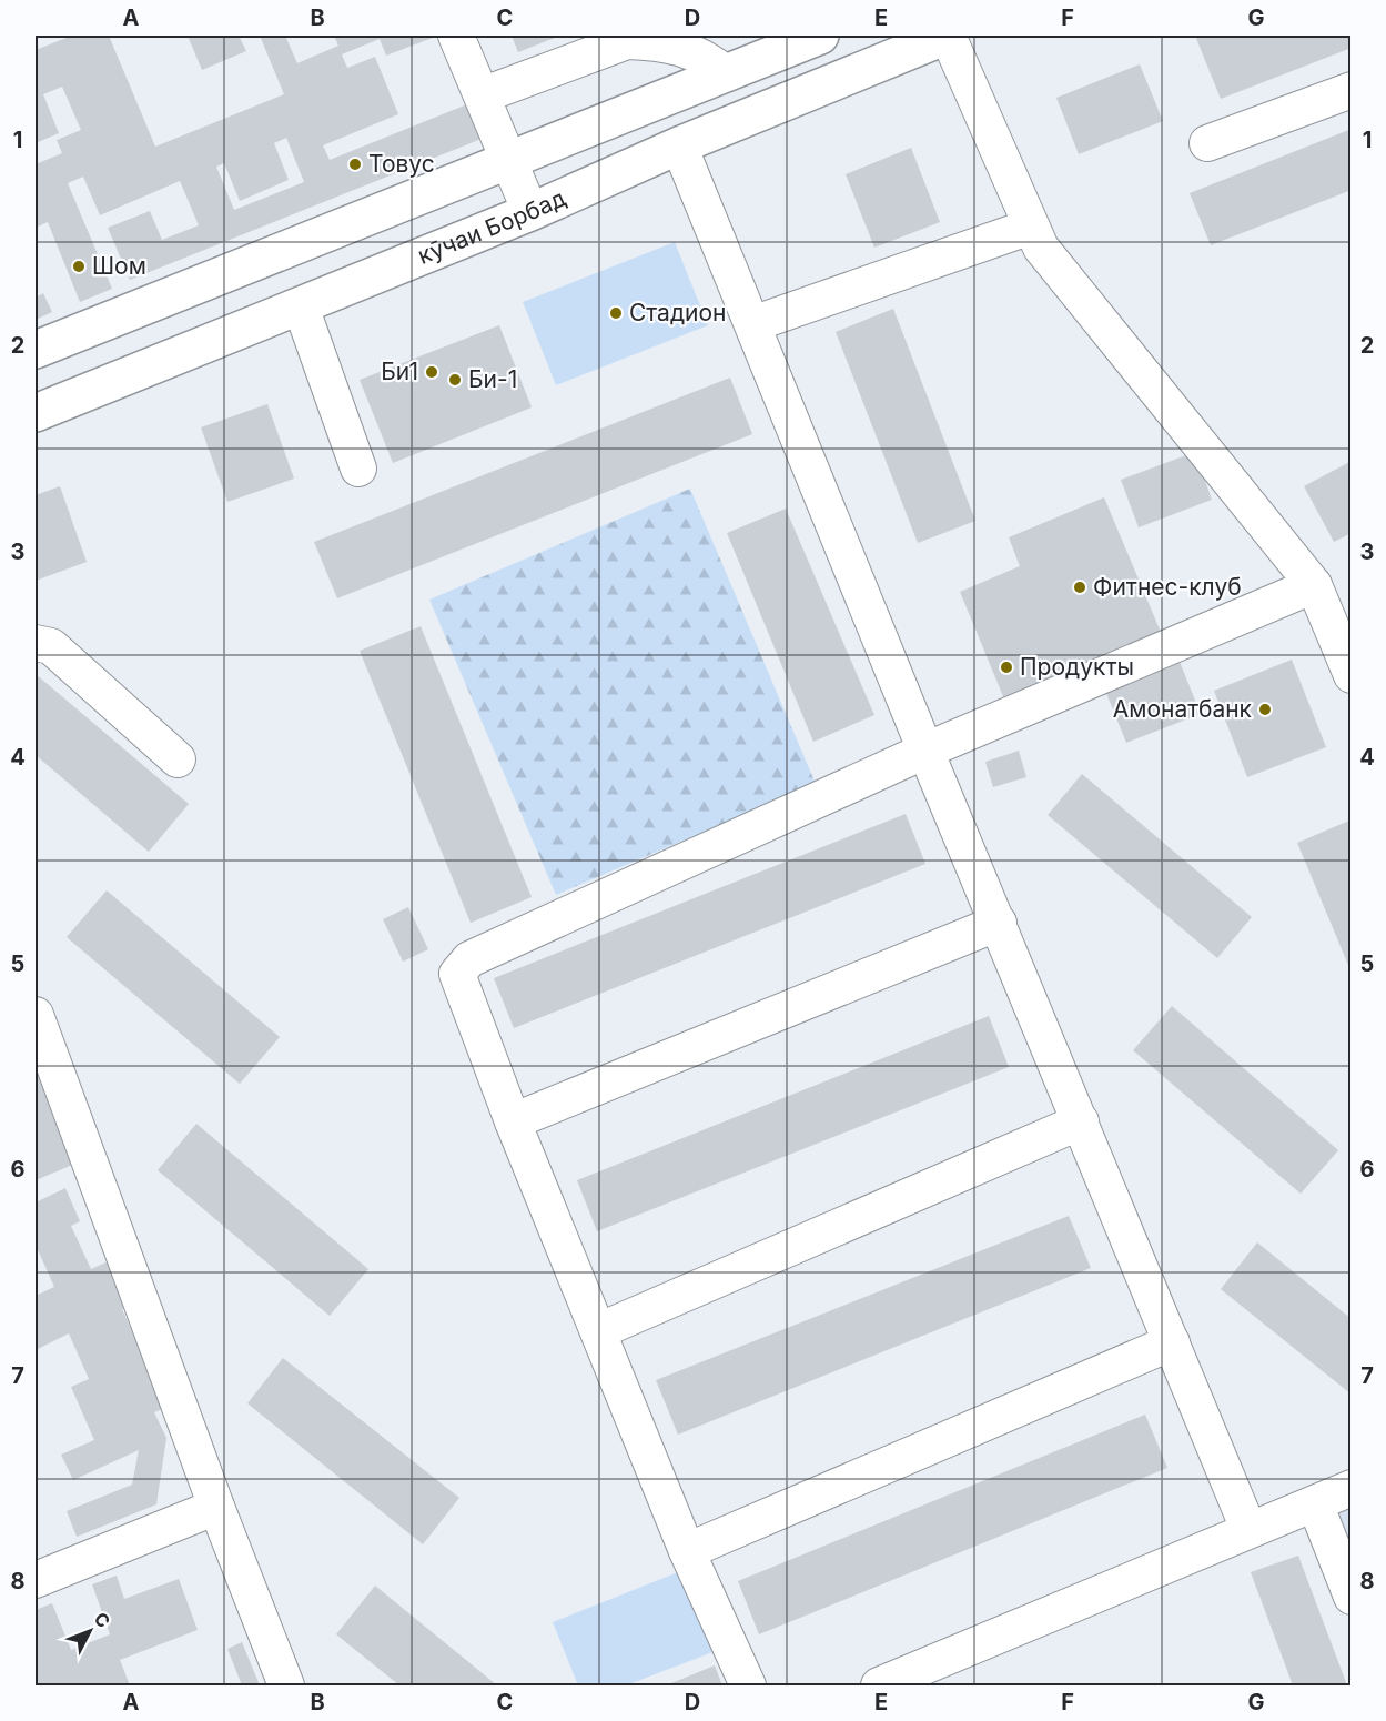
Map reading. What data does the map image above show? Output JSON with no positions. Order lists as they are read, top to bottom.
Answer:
{
  "streets": {
    "main road": ["кӯчаи Борбад"]
  },
  "places": [
    "Товус",
    "Шом",
    "Стадион",
    "Би1",
    "Би-1",
    "Фитнес-клуб",
    "Продукты",
    "Амонатбанк"
  ],
  "north": "top right",
  "grid": {
    "columns": [
      "A",
      "B",
      "C",
      "D",
      "E",
      "F",
      "G"
    ],
    "rows": [
      "1",
      "2",
      "3",
      "4",
      "5",
      "6",
      "7",
      "8"
    ]
  }
}
